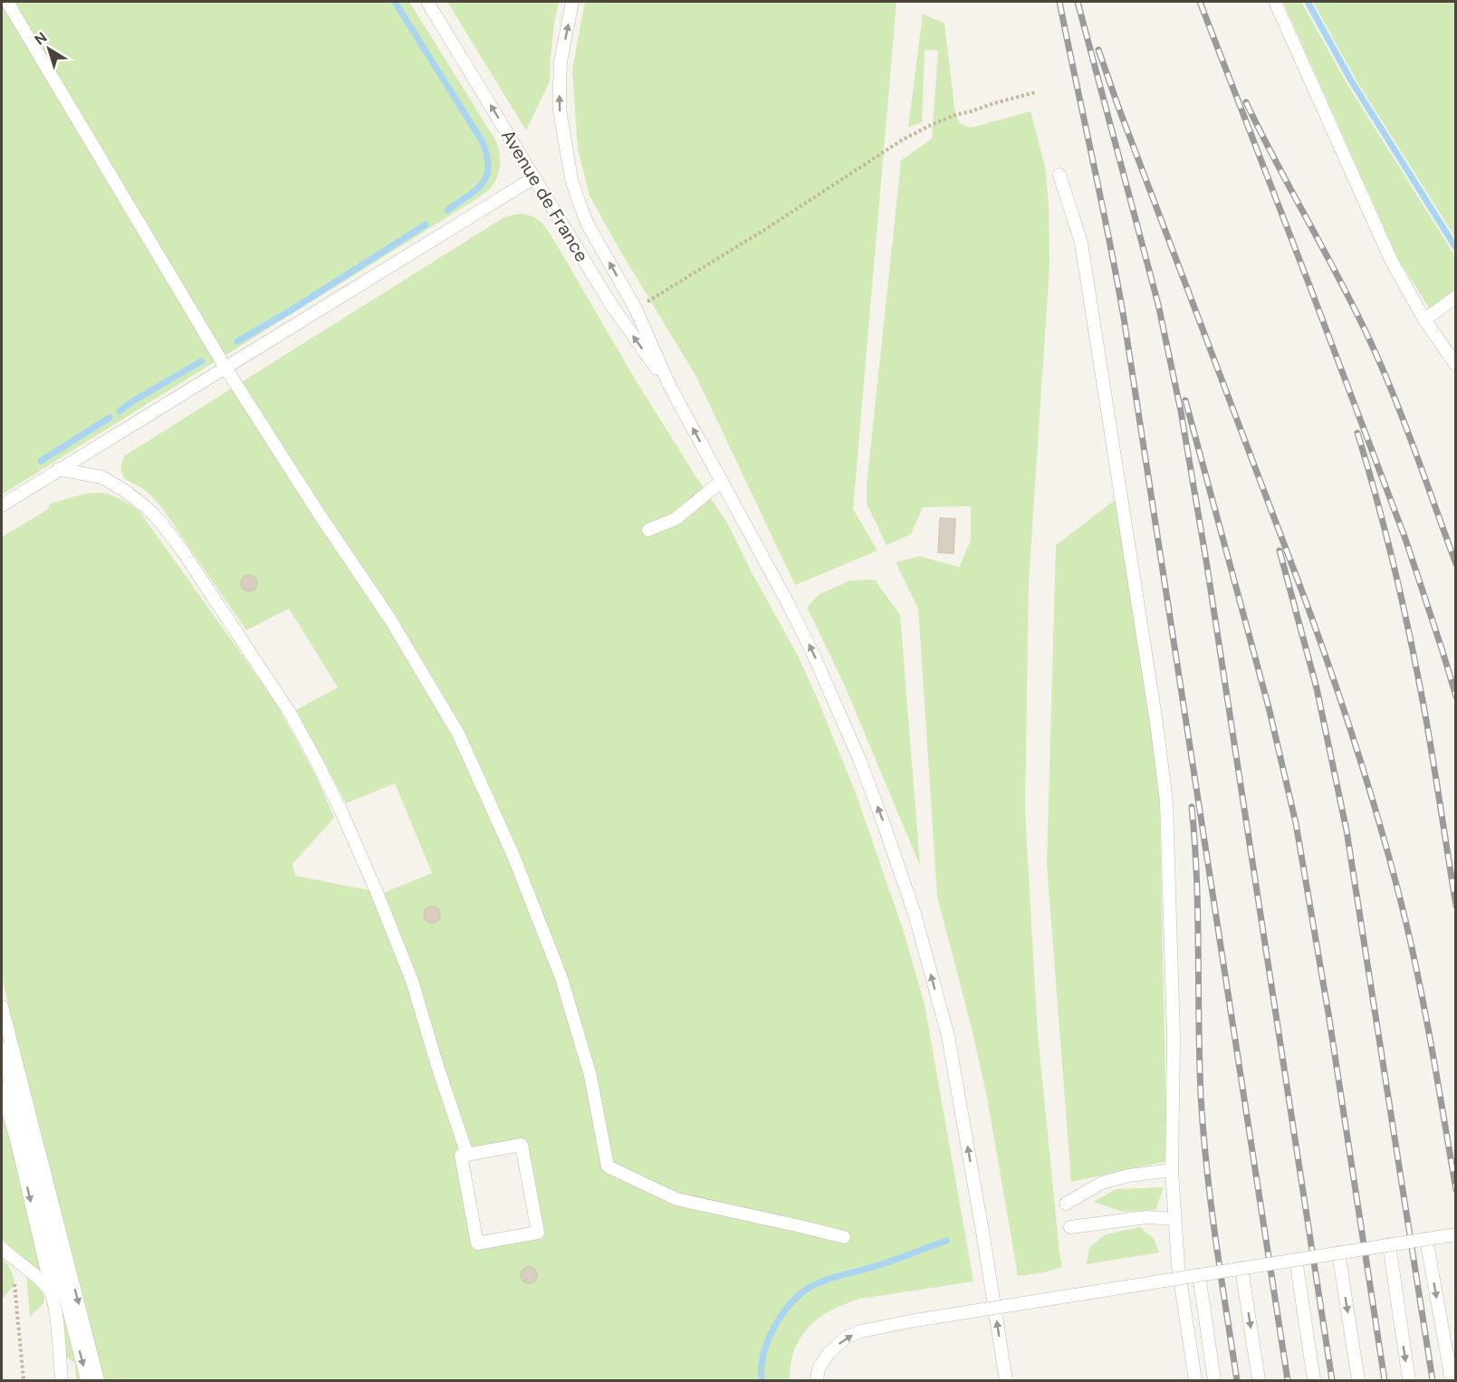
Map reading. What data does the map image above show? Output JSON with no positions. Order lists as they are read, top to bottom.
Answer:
{
  "streets": {
    "lane": ["Avenue de France"]
  },
  "north": "top left"
}
